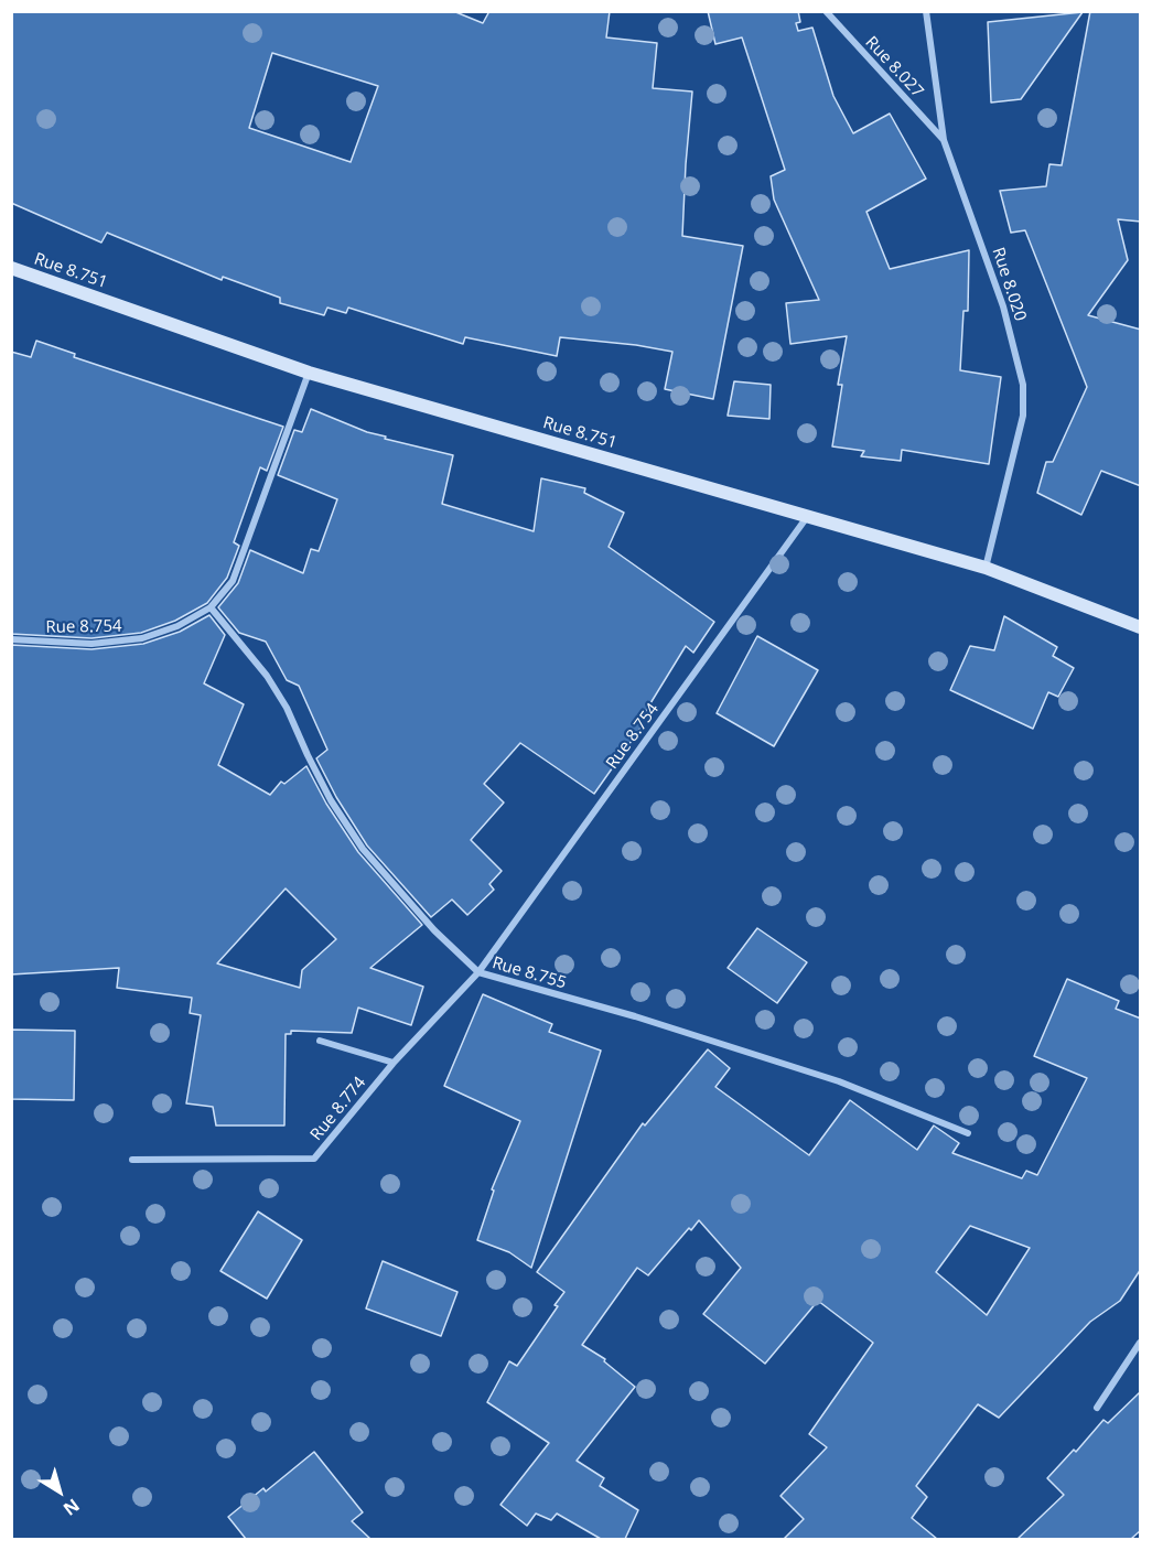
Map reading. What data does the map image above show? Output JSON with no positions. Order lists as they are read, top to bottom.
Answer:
{
  "streets": {
    "main road": ["Rue 8.751"],
    "street": [
      "Rue 8.027",
      "Rue 8.020",
      "Rue 8.754",
      "Rue 8.755",
      "Rue 8.774"
    ]
  },
  "crossings": [
    ["Rue 8.027", "Rue 8.020"],
    ["Rue 8.751", "Rue 8.020"],
    ["Rue 8.751", "Rue 8.754"],
    ["Rue 8.754", "Rue 8.755"],
    ["Rue 8.754", "Rue 8.774"],
    ["Rue 8.755", "Rue 8.774"]
  ],
  "north": "bottom right"
}
